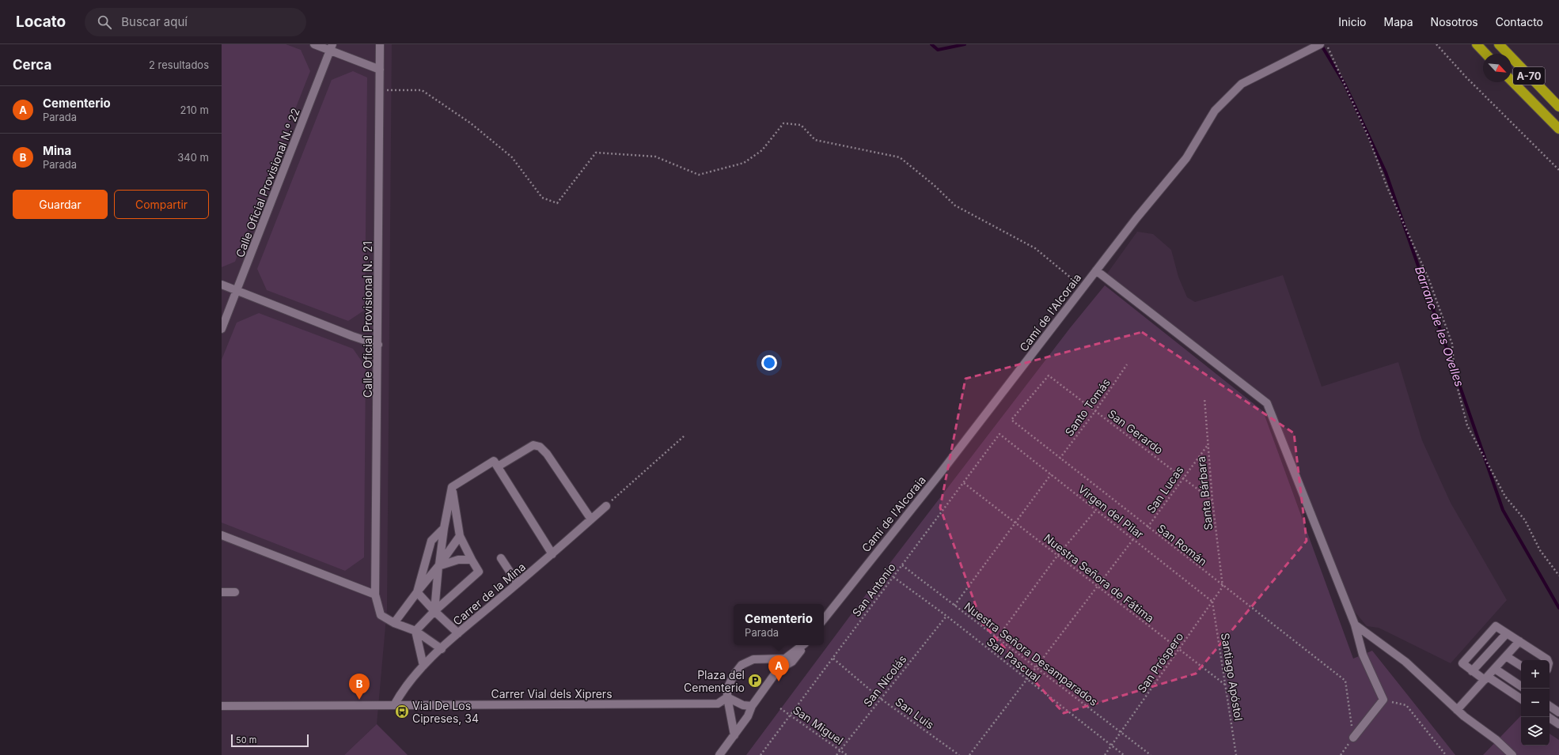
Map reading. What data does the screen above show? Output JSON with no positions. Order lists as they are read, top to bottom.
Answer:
{
  "streets": {
    "highway": ["A-70"],
    "street": [
      "Calle Oficial Provisional N.º 22",
      "Camí de l'Alcoraia",
      "Calle Oficial Provisional N.º 21",
      "Carrer de la Mina",
      "Carrer Vial dels Xiprers"
    ],
    "path": [
      "Santo Tomás",
      "San Gerardo",
      "San Lucas",
      "Santa Bárbara",
      "Virgen del Pilar",
      "San Román",
      "Nuestra Señora de Fátima",
      "San Antonio",
      "Nuestra Señora Desamparados",
      "San Pascual",
      "San Próspero",
      "Santiago Apóstol",
      "San Nicolás",
      "San Luis",
      "San Miguel"
    ]
  },
  "crossings": [
    ["Calle Oficial Provisional N.º 21", "Carrer de la Mina"],
    ["Santo Tomás", "San Gerardo"],
    ["Santo Tomás", "San Román"],
    ["San Gerardo", "San Lucas"],
    ["San Gerardo", "Santa Bárbara"],
    ["San Gerardo", "San Román"],
    ["San Lucas", "Santa Bárbara"],
    ["San Lucas", "San Román"],
    ["Santa Bárbara", "San Román"],
    ["Santa Bárbara", "San Próspero"],
    ["Virgen del Pilar", "San Antonio"],
    ["Virgen del Pilar", "San Próspero"],
    ["Virgen del Pilar", "Santiago Apóstol"],
    ["San Román", "San Próspero"],
    ["Nuestra Señora de Fátima", "San Antonio"],
    ["Nuestra Señora de Fátima", "San Próspero"],
    ["Nuestra Señora de Fátima", "Santiago Apóstol"],
    ["San Antonio", "Nuestra Señora Desamparados"],
    ["San Antonio", "San Pascual"],
    ["San Antonio", "San Luis"],
    ["San Antonio", "San Miguel"],
    ["Carrer de la Mina", "Carrer Vial dels Xiprers"],
    ["Nuestra Señora Desamparados", "San Próspero"],
    ["San Pascual", "San Próspero"],
    ["San Pascual", "San Nicolás"],
    ["San Próspero", "Santiago Apóstol"],
    ["San Nicolás", "San Luis"],
    ["San Nicolás", "San Miguel"]
  ],
  "water": ["Barranc de les Ovelles"],
  "places": {
    "parking": ["Plaza del Cementerio"],
    "bus stop": ["Vial De Los Cipreses, 34"]
  },
  "scale_bar": "50 m",
  "north": "bottom right",
  "page": {
    "header": "Locato",
    "search": "Buscar aquí",
    "nav": [
      "Inicio",
      "Mapa",
      "Nosotros",
      "Contacto"
    ],
    "heading": ["Cerca", "2 resultados"],
    "list": [
      {
        "mark": "A",
        "name": "Cementerio",
        "note": "Parada",
        "value": "210 m"
      },
      {
        "mark": "B",
        "name": "Mina",
        "note": "Parada",
        "value": "340 m"
      }
    ],
    "buttons": ["Guardar", "Compartir"],
    "popup": ["Cementerio", "Parada"],
    "pins": ["A", "B"],
    "map_buttons": ["+", "−"],
    "scale": "50 m"
  }
}
